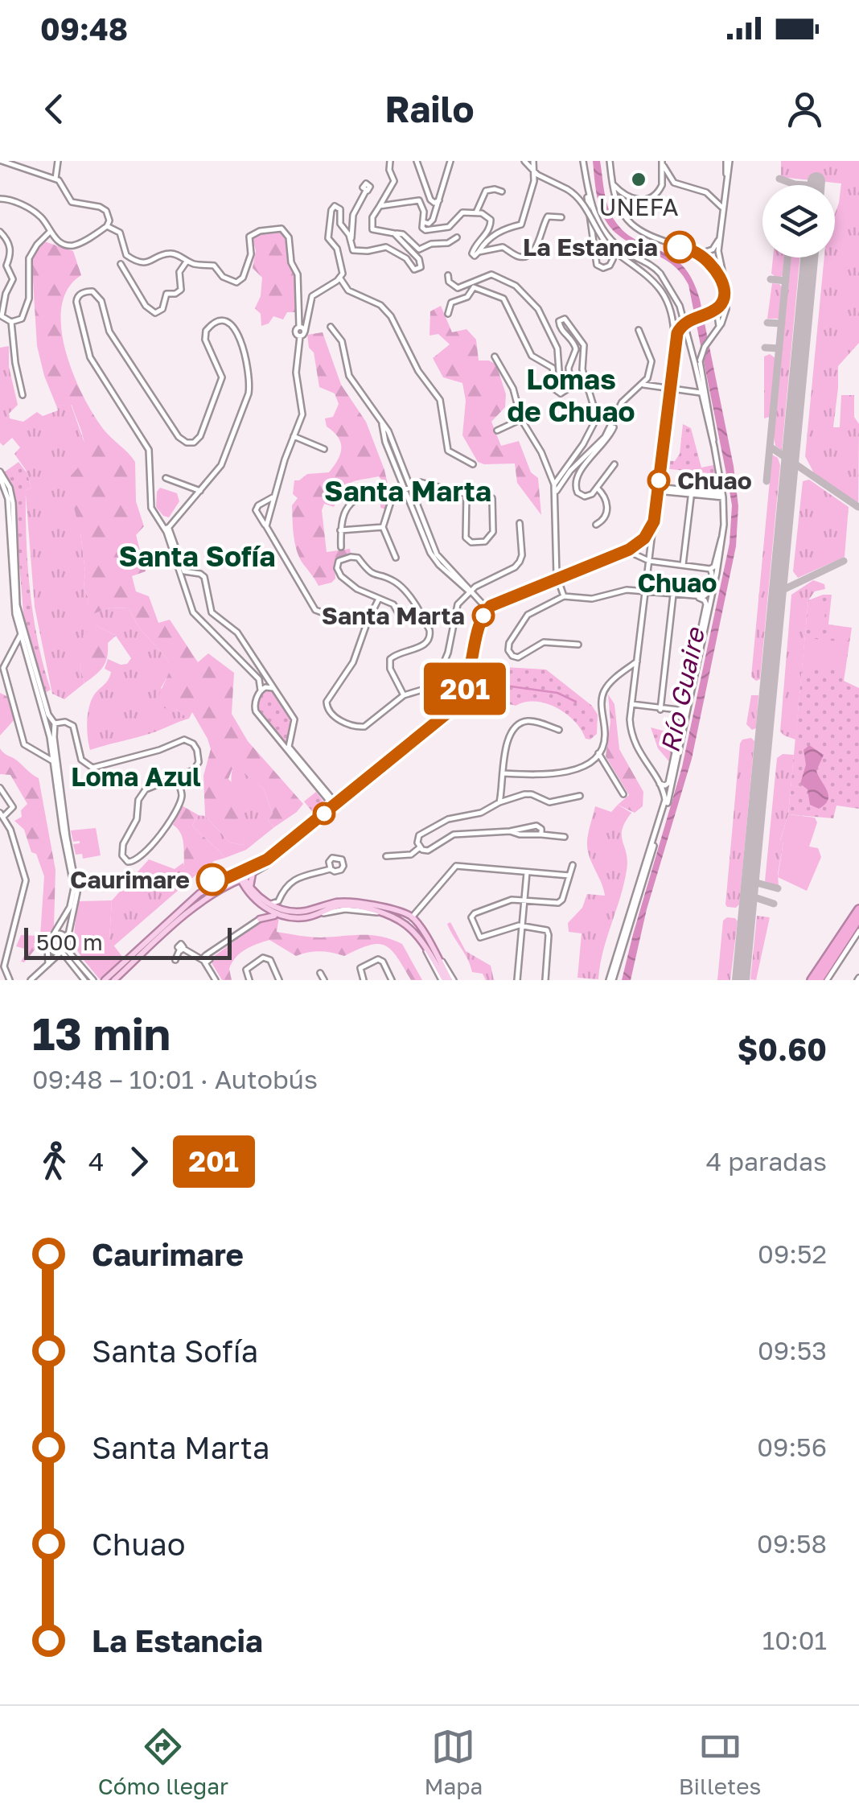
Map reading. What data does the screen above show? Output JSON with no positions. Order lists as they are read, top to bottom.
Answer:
{
  "districts": [
    "Lomas de Chuao",
    "Santa Marta",
    "Santa Sofía",
    "Chuao",
    "Loma Azul"
  ],
  "water": ["Río Guaire"],
  "places": [
    "UNEFA",
    "La Estancia",
    "Chuao",
    "Santa Marta",
    "Caurimare"
  ],
  "lines": ["bus line 201"],
  "scale_bar": "500 m",
  "page": {
    "status": "09:48",
    "header": "Railo",
    "on_map": "201",
    "scale": "500 m",
    "heading": ["13 min", "09:48 – 10:01 · Autobús", "$0.60"],
    "legs": ["4", "201", "4 paradas"],
    "list": [
      {
        "name": "Caurimare",
        "value": "09:52"
      },
      {
        "name": "Santa Sofía",
        "value": "09:53"
      },
      {
        "name": "Santa Marta",
        "value": "09:56"
      },
      {
        "name": "Chuao",
        "value": "09:58"
      },
      {
        "name": "La Estancia",
        "value": "10:01"
      }
    ],
    "tabs": ["Cómo llegar", "Mapa", "Billetes"]
  }
}
